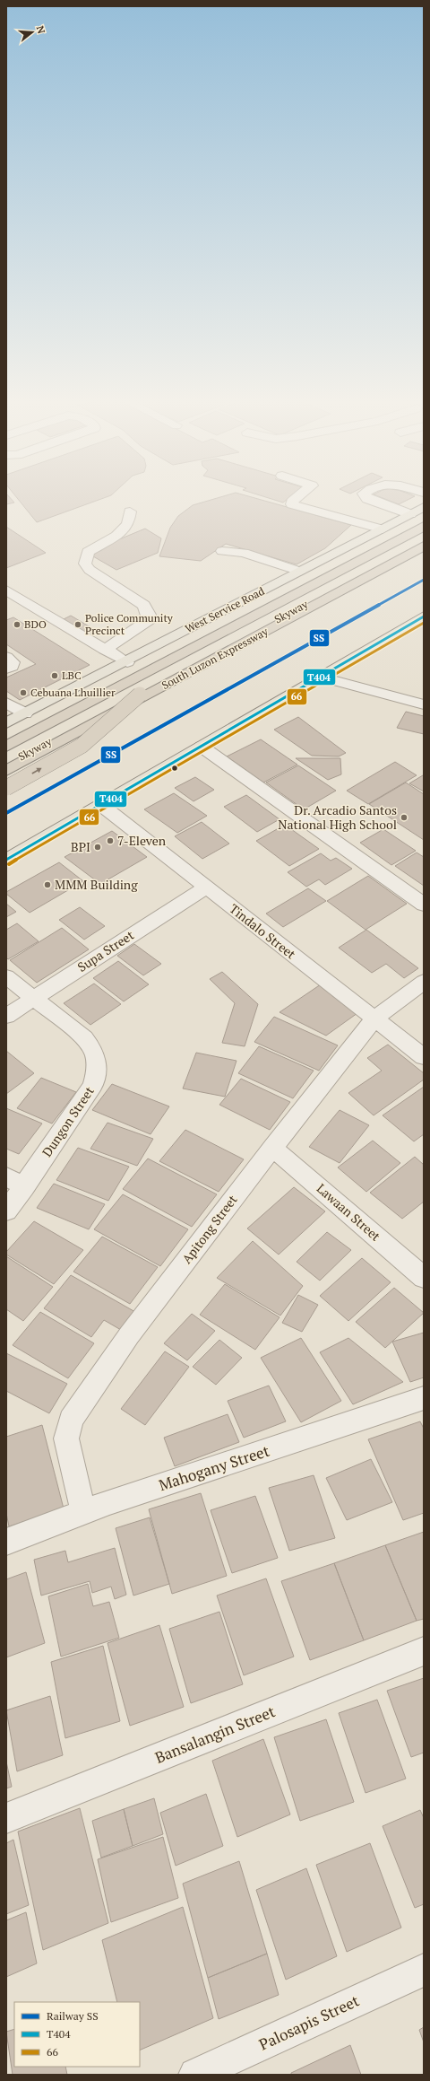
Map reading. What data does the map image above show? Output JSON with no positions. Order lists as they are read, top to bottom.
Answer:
{
  "streets": {
    "highway": ["Skyway", "South Luzon Expressway"],
    "main road": ["West Service Road"],
    "street": [
      "Tindalo Street",
      "Supa Street",
      "Dungon Street",
      "Lawaan Street",
      "Apitong Street",
      "Mahogany Street",
      "Bansalangin Street",
      "Palosapis Street"
    ]
  },
  "crossings": [
    ["Tindalo Street", "Supa Street"],
    ["Tindalo Street", "Apitong Street"],
    ["Supa Street", "Dungon Street"],
    ["Lawaan Street", "Apitong Street"],
    ["Apitong Street", "Mahogany Street"]
  ],
  "places": [
    "BDO",
    "Police Community Precinct",
    "LBC",
    "Cebuana Lhuillier",
    "Dr. Arcadio Santos National High School",
    "7-Eleven",
    "BPI",
    "MMM Building"
  ],
  "lines": ["rail line SS", "transit line T404", "transit line 66"],
  "legend": ["Railway SS", "T404", "66"],
  "north": "right"
}
